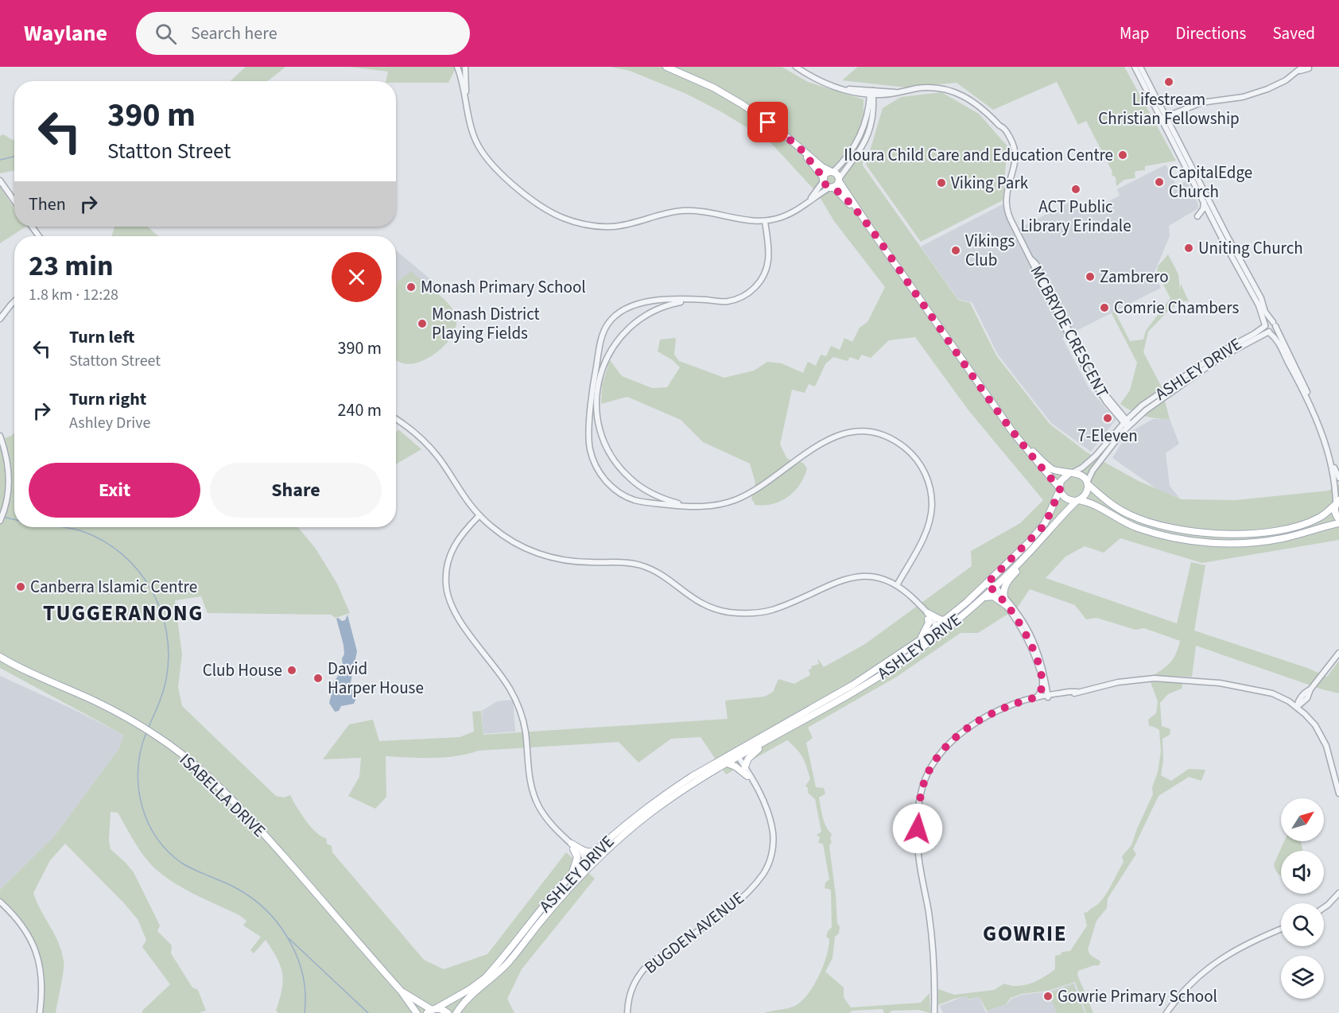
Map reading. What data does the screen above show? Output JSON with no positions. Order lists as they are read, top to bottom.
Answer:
{
  "streets": {
    "main road": ["ASHLEY DRIVE", "ISABELLA DRIVE"],
    "street": ["MCBRYDE CRESCENT", "BUGDEN AVENUE"]
  },
  "crossings": [
    ["MCBRYDE CRESCENT", "ASHLEY DRIVE"],
    ["ASHLEY DRIVE", "ISABELLA DRIVE"],
    ["ASHLEY DRIVE", "BUGDEN AVENUE"]
  ],
  "districts": ["TUGGERANONG", "GOWRIE"],
  "places": [
    "Lifestream Christian Fellowship",
    "Iloura Child Care and Education Centre",
    "CapitalEdge Church",
    "Viking Park",
    "ACT Public Library Erindale",
    "Uniting Church",
    "Vikings Club",
    "Zambrero",
    "Monash Primary School",
    "Comrie Chambers",
    "Monash District Playing Fields",
    "7-Eleven",
    "Canberra Islamic Centre",
    "Club House",
    "David Harper House",
    "Gowrie Primary School"
  ],
  "north": "top right",
  "page": {
    "header": "Waylane",
    "search": "Search here",
    "nav": ["Map", "Directions", "Saved"],
    "turn": ["390 m", "Statton Street"],
    "then": "Then",
    "heading": ["23 min", "1.8 km · 12:28"],
    "list": [
      {
        "name": "Turn left",
        "note": "Statton Street",
        "value": "390 m"
      },
      {
        "name": "Turn right",
        "note": "Ashley Drive",
        "value": "240 m"
      }
    ],
    "buttons": ["Exit", "Share"]
  }
}
